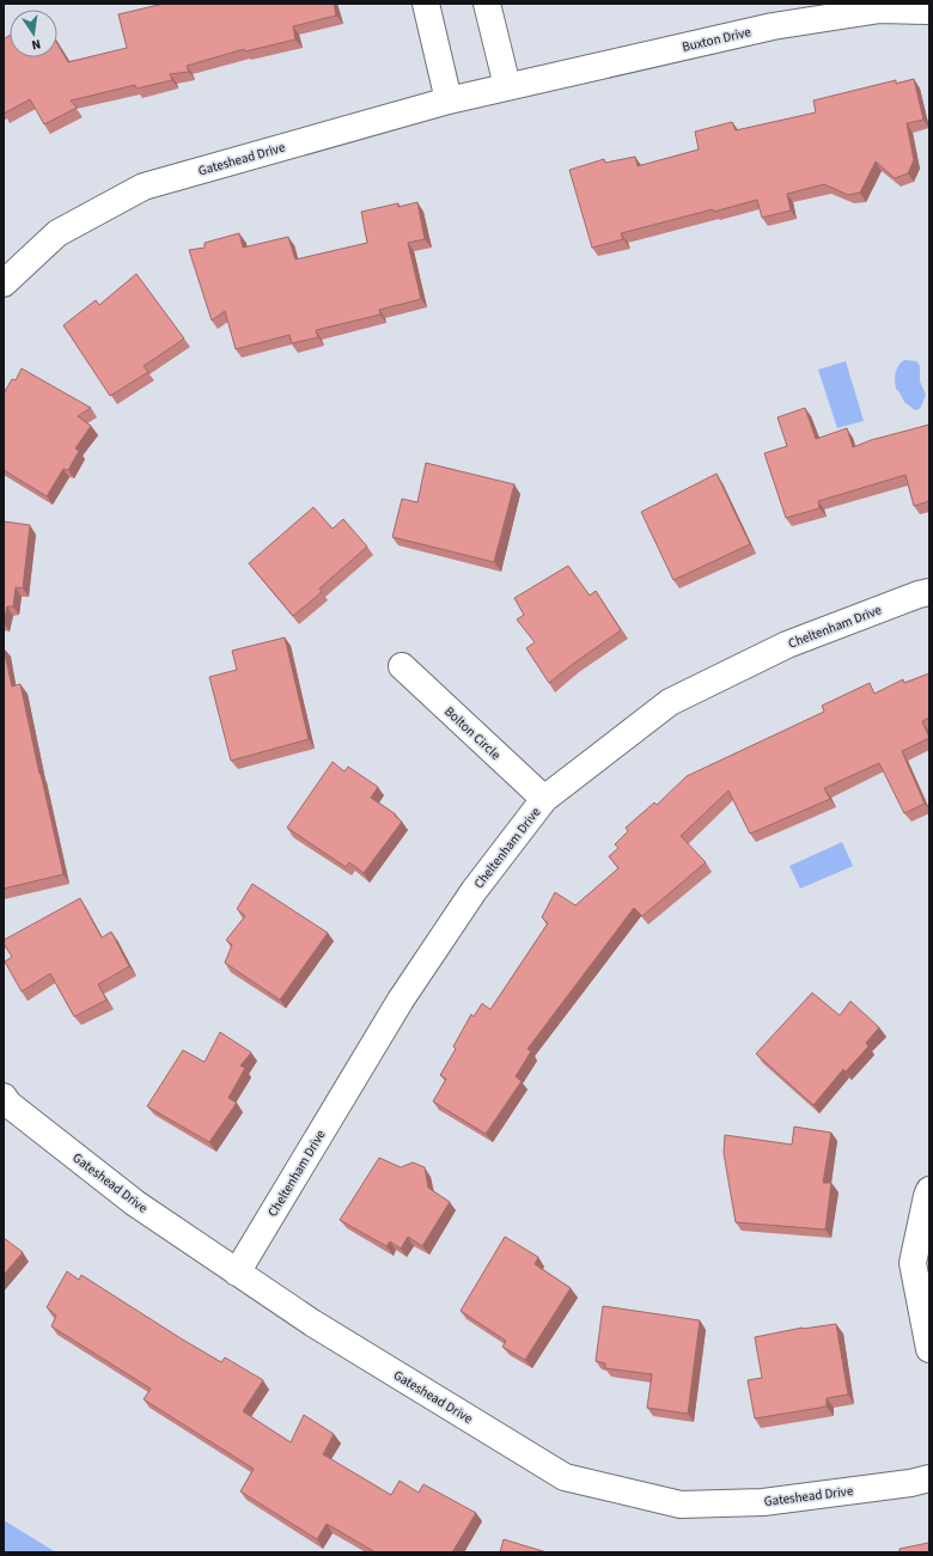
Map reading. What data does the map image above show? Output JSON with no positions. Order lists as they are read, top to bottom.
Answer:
{
  "streets": {
    "street": [
      "Buxton Drive",
      "Gateshead Drive",
      "Cheltenham Drive",
      "Bolton Circle"
    ]
  },
  "crossings": [
    ["Buxton Drive", "Gateshead Drive"],
    ["Gateshead Drive", "Cheltenham Drive"],
    ["Cheltenham Drive", "Bolton Circle"]
  ],
  "north": "bottom"
}
